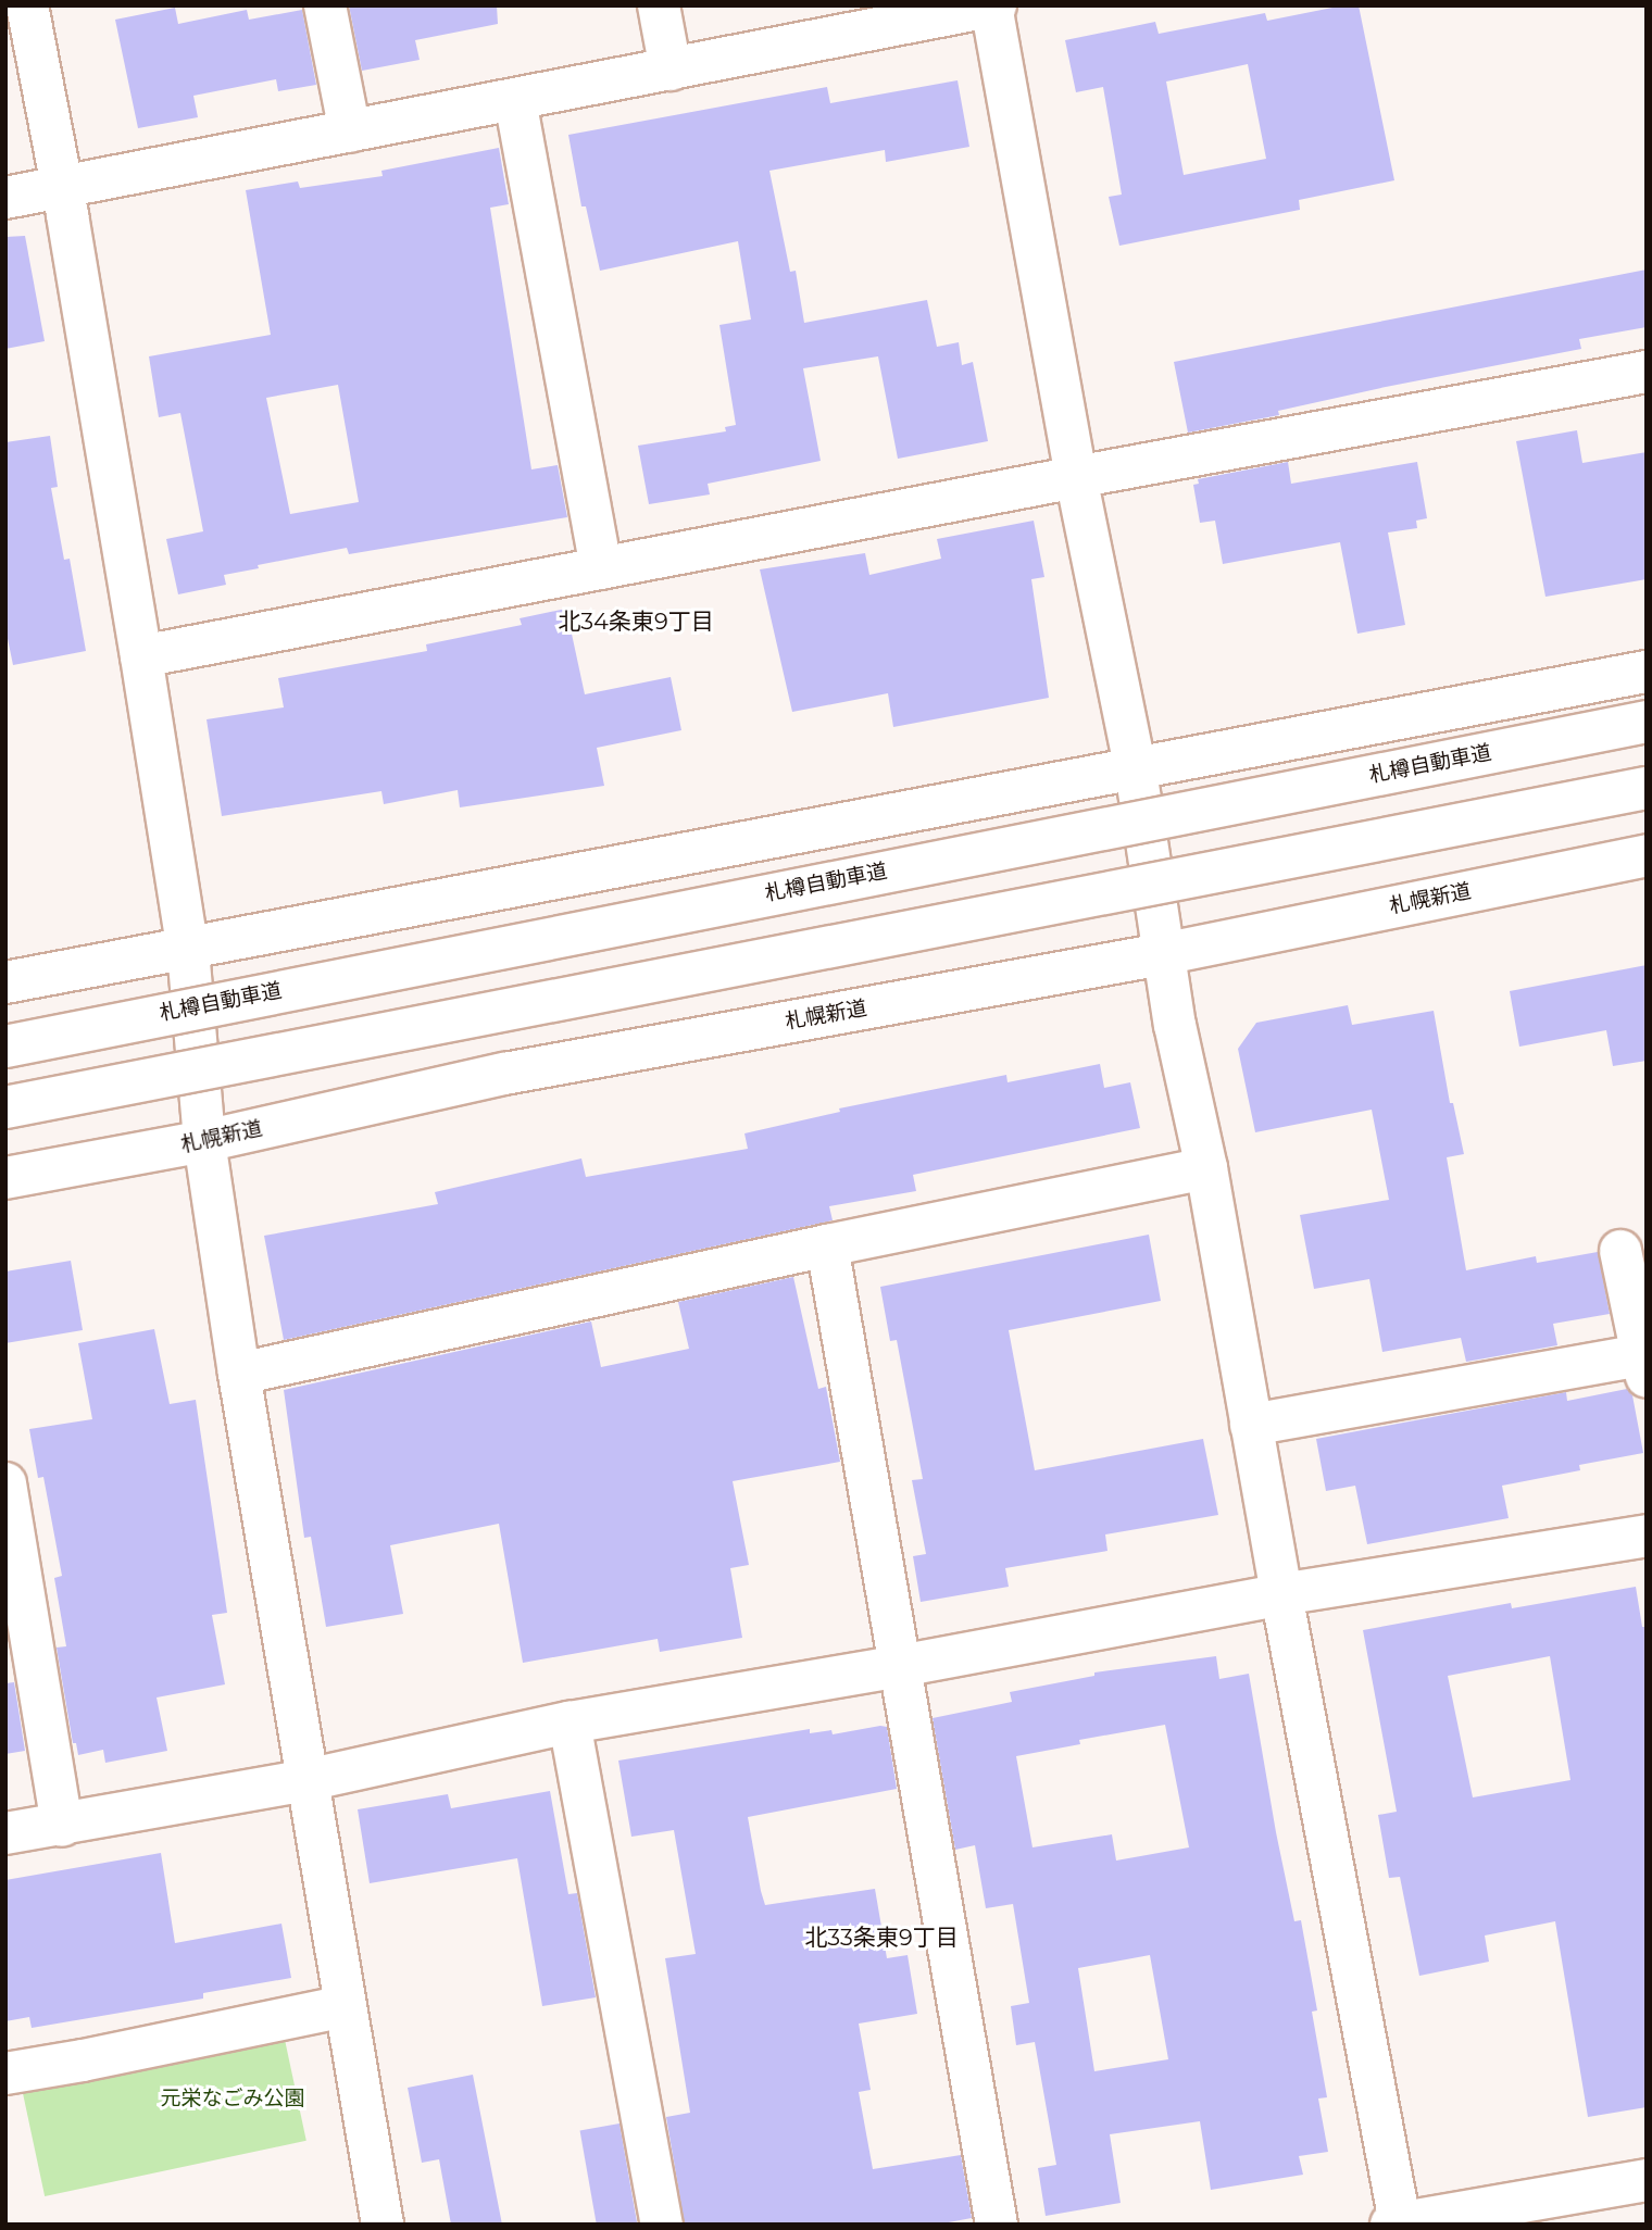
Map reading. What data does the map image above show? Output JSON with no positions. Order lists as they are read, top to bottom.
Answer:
{
  "streets": {
    "main road": ["札樽自動車道", "札幌新道"]
  },
  "districts": ["北34条東9丁目", "北33条東9丁目"],
  "parks": ["元栄なごみ公園"]
}
